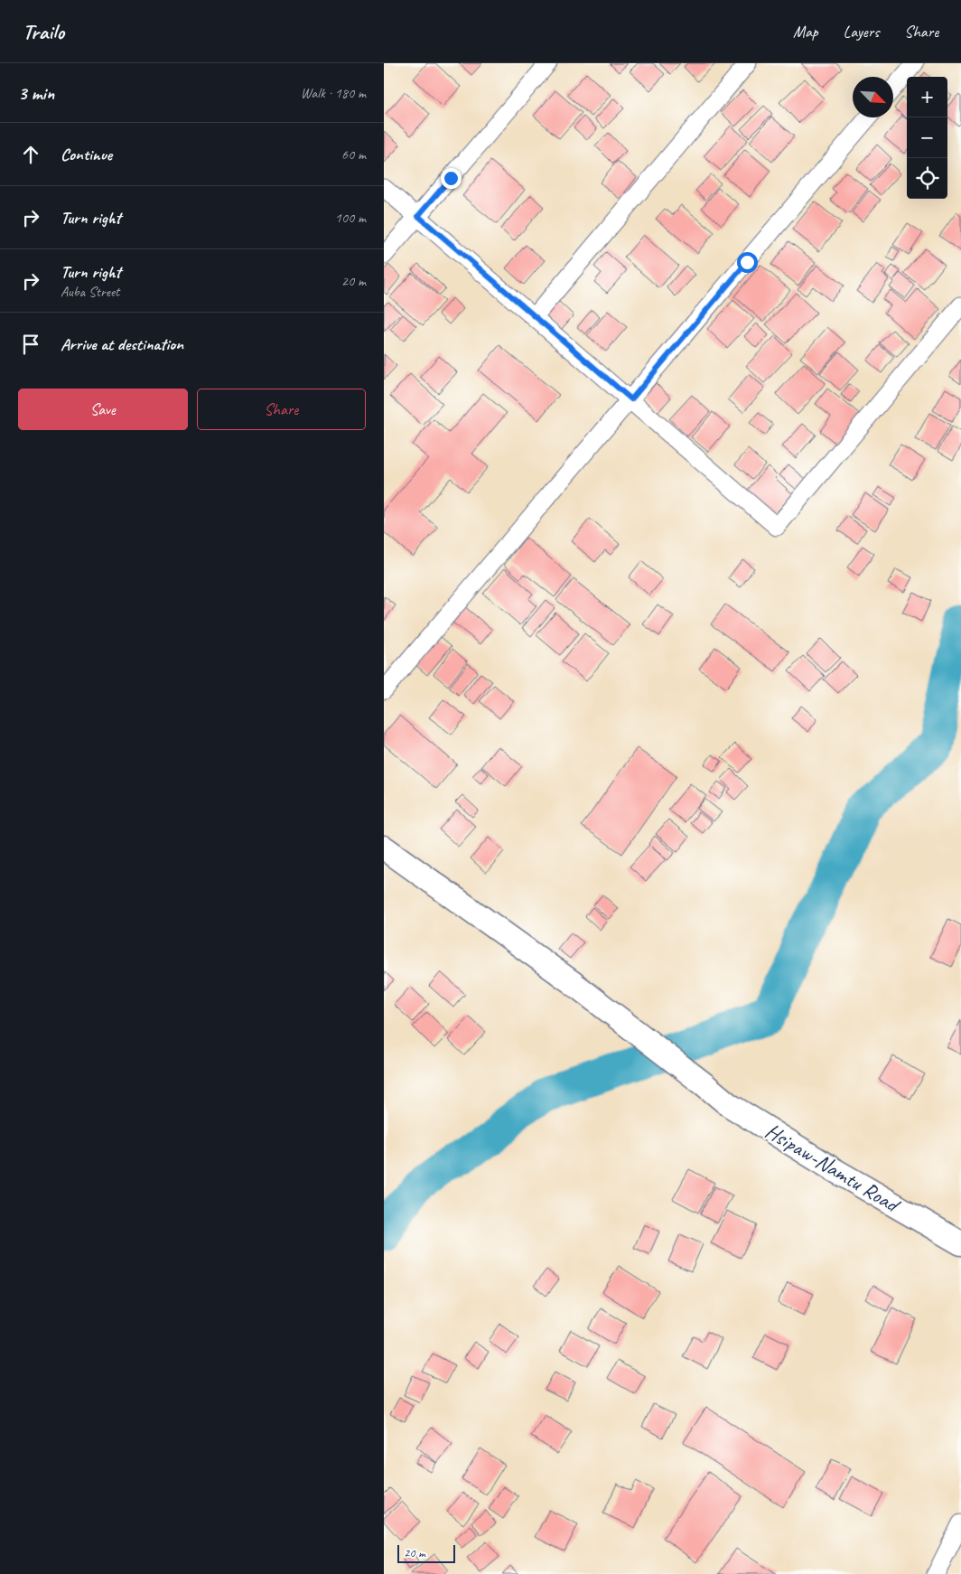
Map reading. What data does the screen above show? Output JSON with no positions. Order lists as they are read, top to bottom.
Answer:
{
  "streets": {
    "main road": ["Hsipaw-Namtu Road"]
  },
  "scale_bar": "20 m",
  "north": "bottom right",
  "page": {
    "header": "Trailo",
    "nav": ["Map", "Layers", "Share"],
    "heading": ["3 min", "Walk · 180 m"],
    "map_buttons": ["+", "−"],
    "list": [
      ["Continue", "60 m"],
      ["Turn right", "100 m"],
      ["Turn right", "Auba Street", "20 m"],
      "Arrive at destination"
    ],
    "buttons": ["Save", "Share"],
    "scale": "20 m"
  }
}
